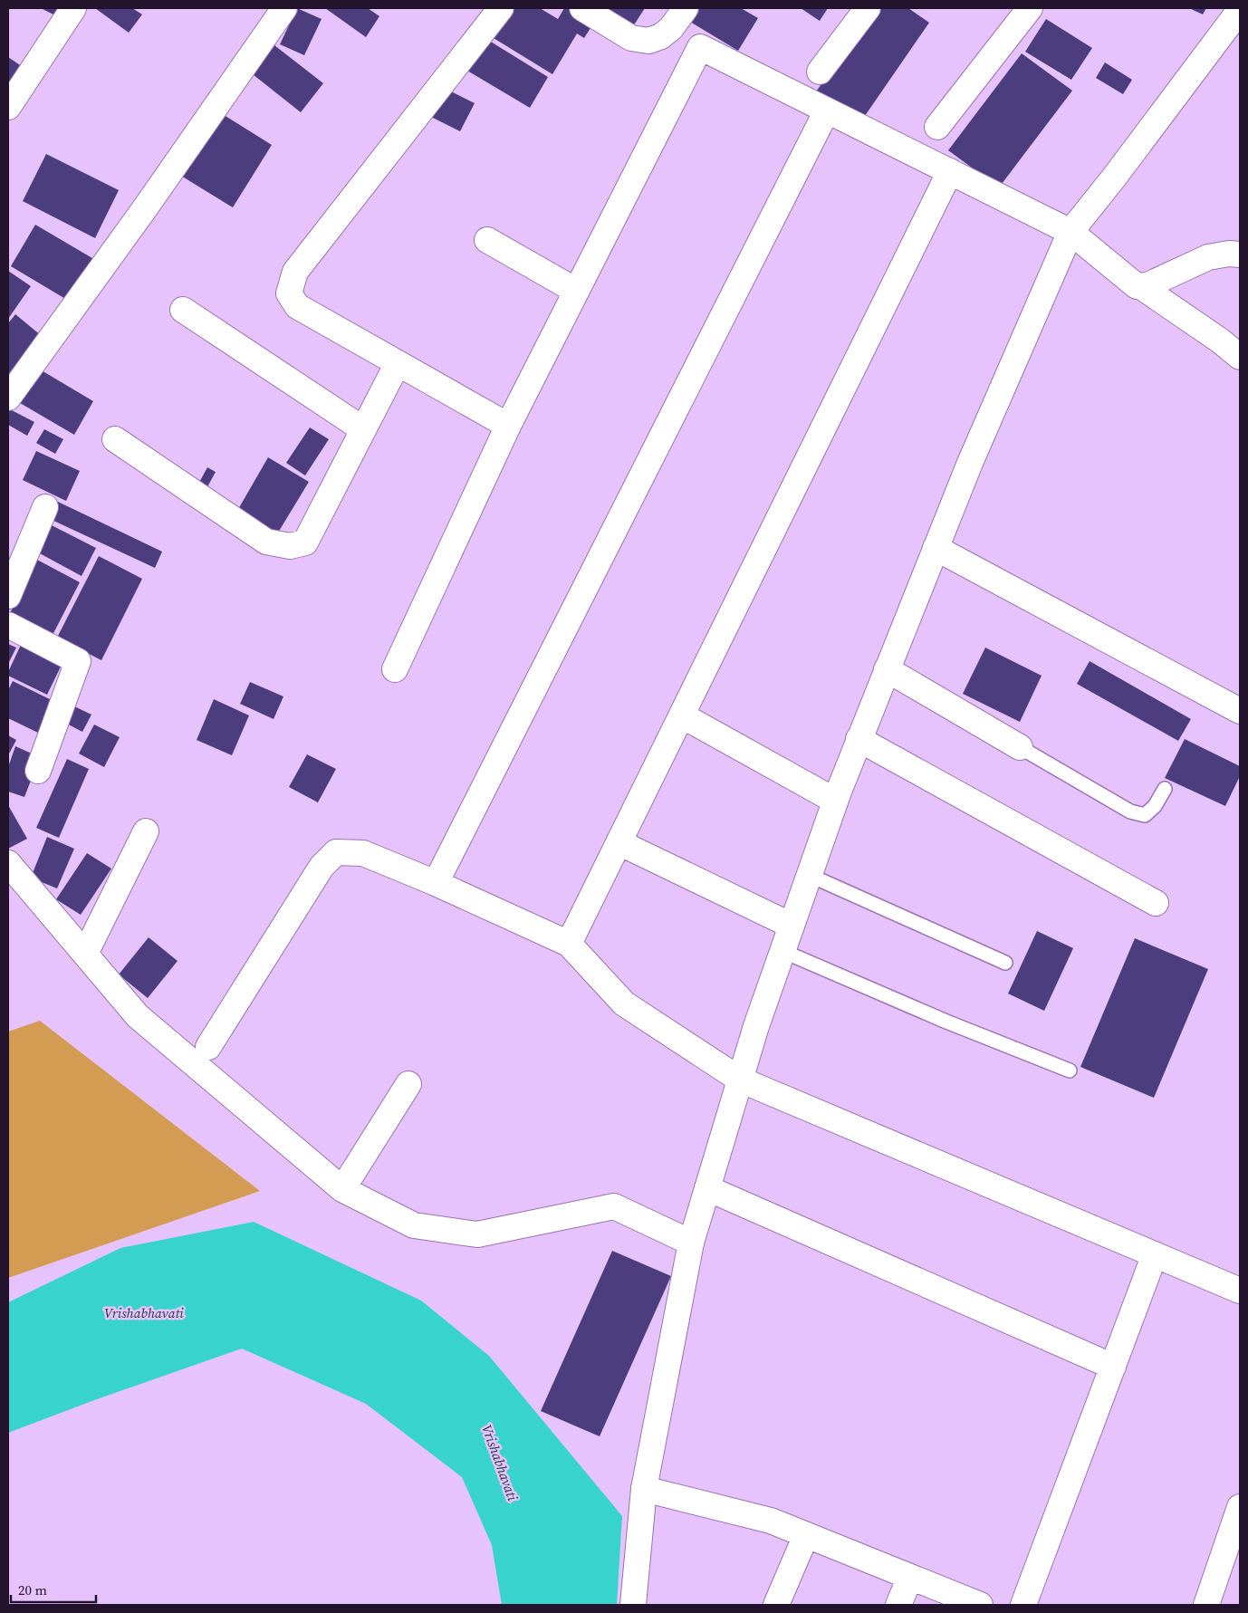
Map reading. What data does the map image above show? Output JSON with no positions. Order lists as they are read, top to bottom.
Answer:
{
  "water": ["Vrishabhavati"],
  "scale_bar": "20 m"
}
